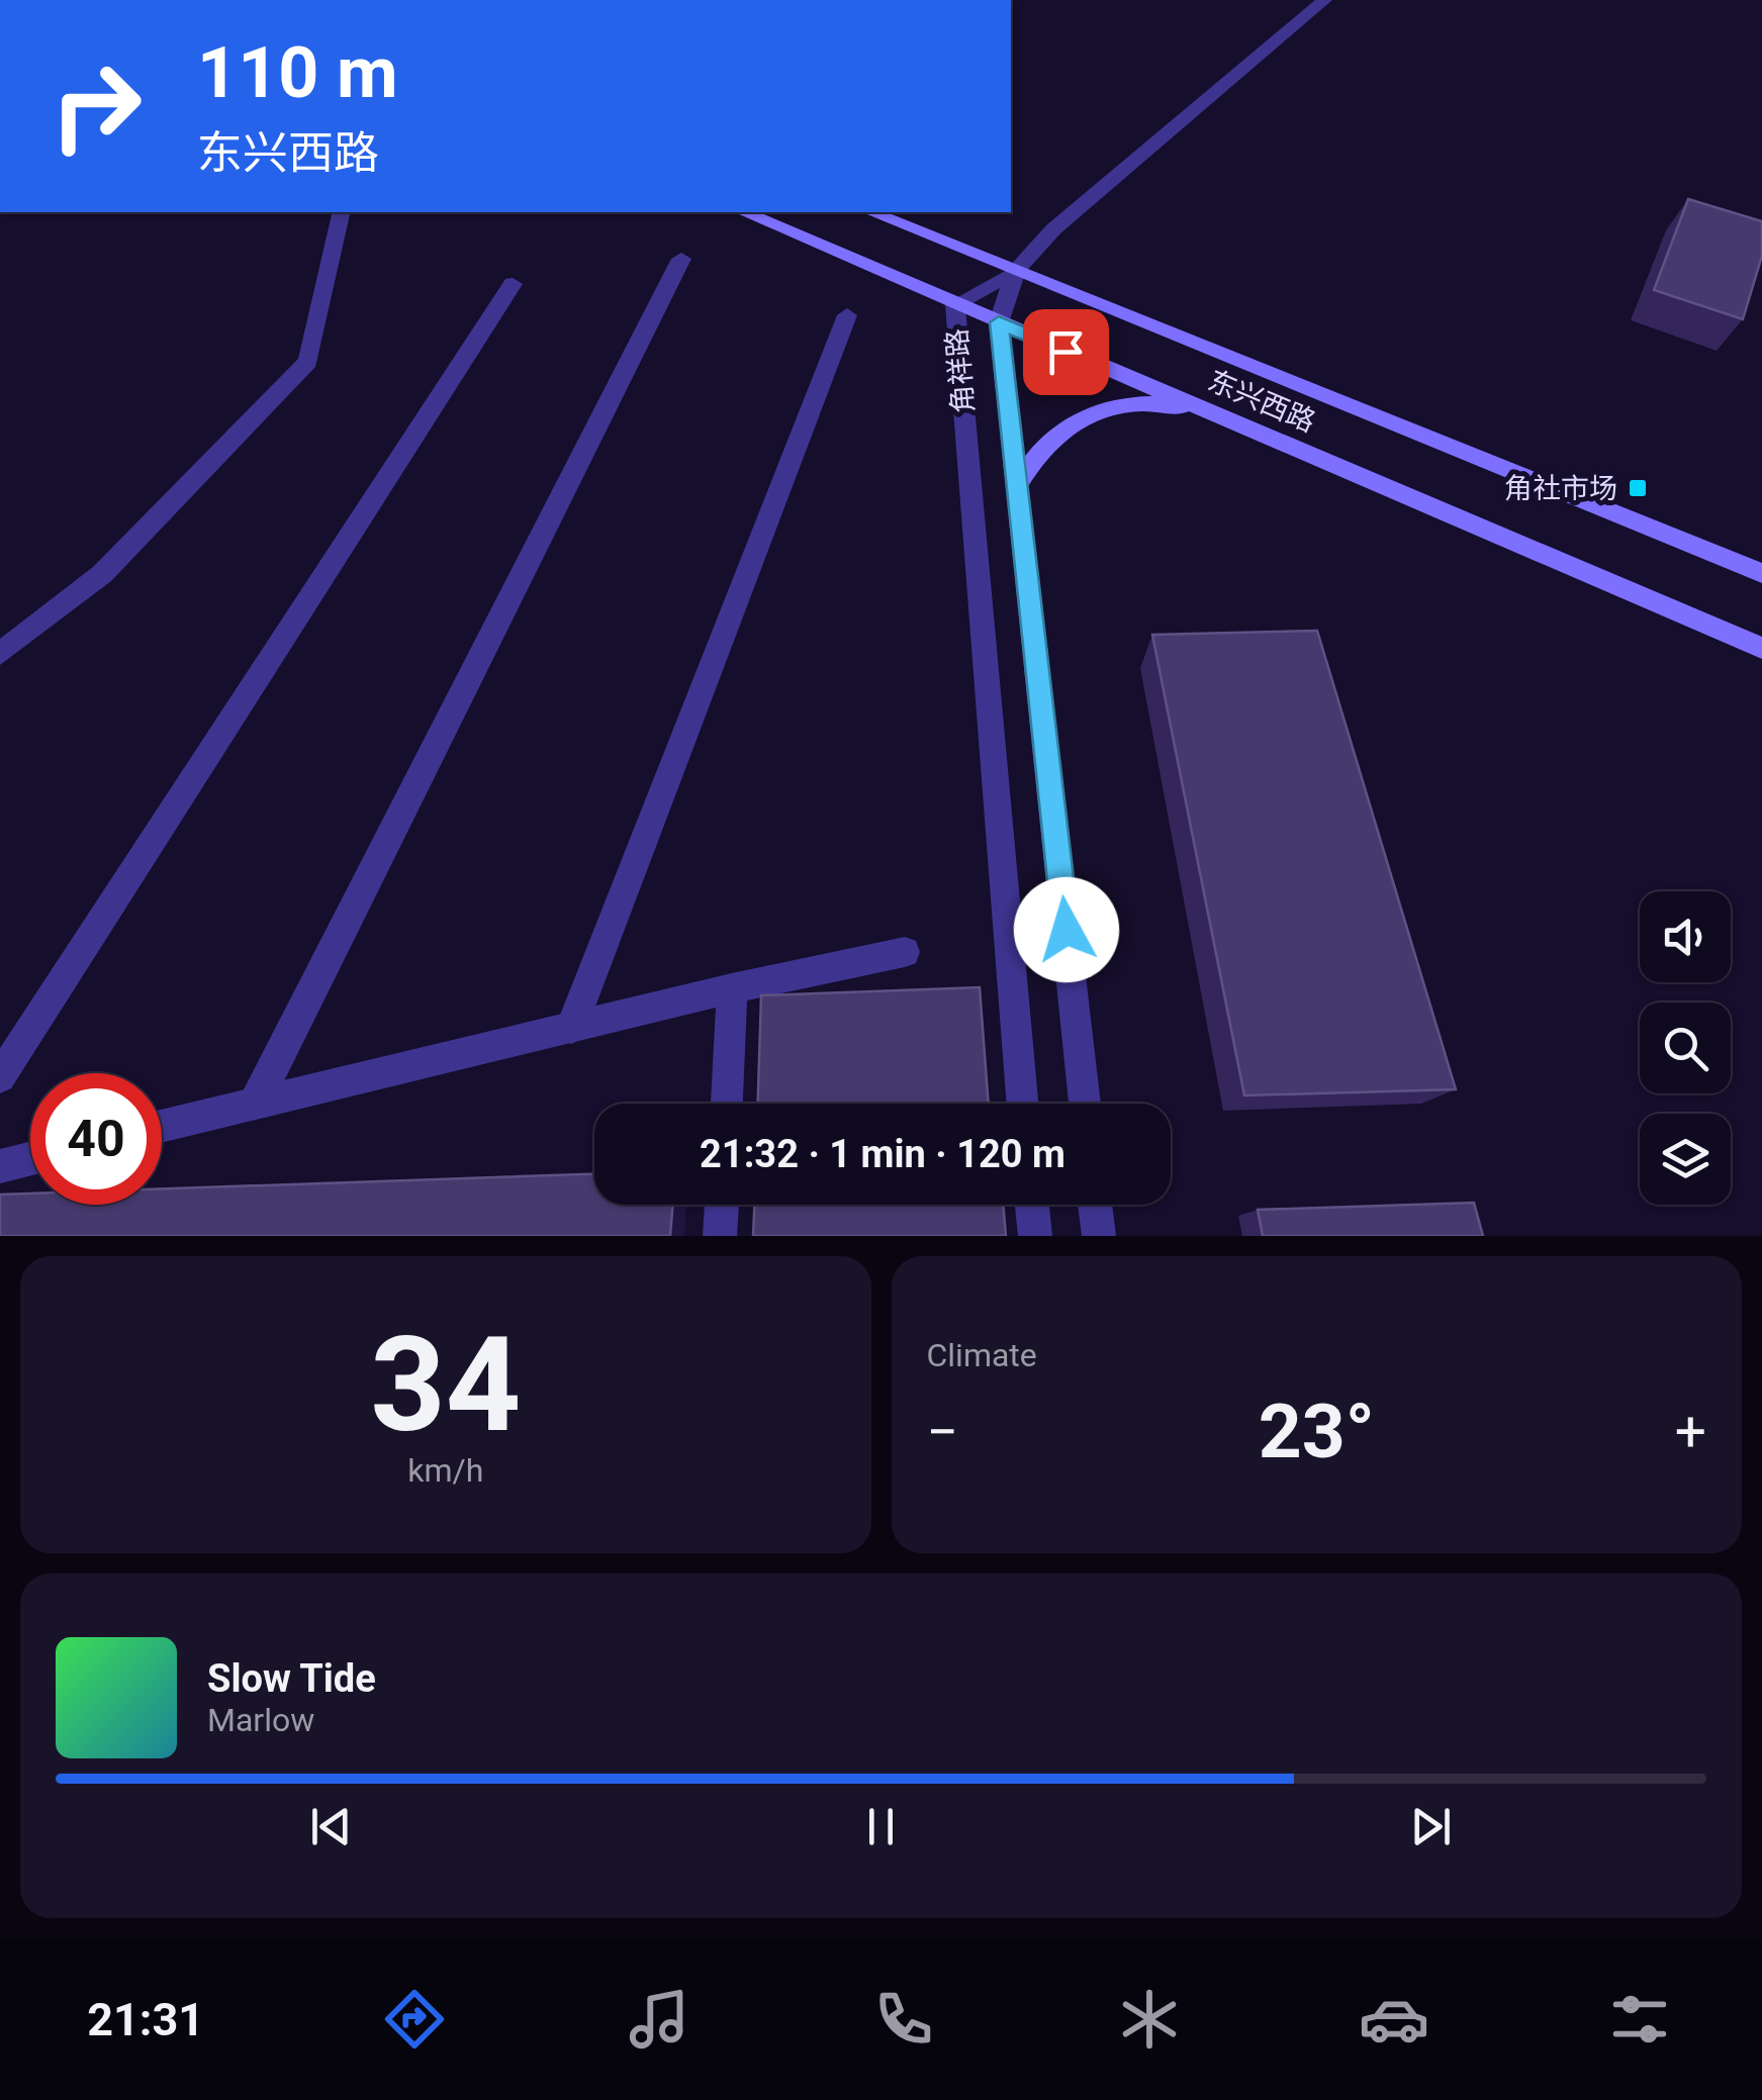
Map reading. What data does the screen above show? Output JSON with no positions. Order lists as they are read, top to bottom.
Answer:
{
  "streets": {
    "main road": ["东兴西路"],
    "street": ["角祥路"]
  },
  "crossings": [
    ["角祥路", "东兴西路"]
  ],
  "places": {
    "transit": ["角社市场"]
  },
  "page": {
    "turn": ["110 m", "东兴西路"],
    "limit": "40",
    "trip": "21:32 · 1 min · 120 m",
    "tile": [
      ["34", "km/h"],
      "Climate"
    ],
    "heat": ["−", "23°", "+"],
    "song": ["Slow Tide", "Marlow"],
    "tabs": "21:31"
  }
}
